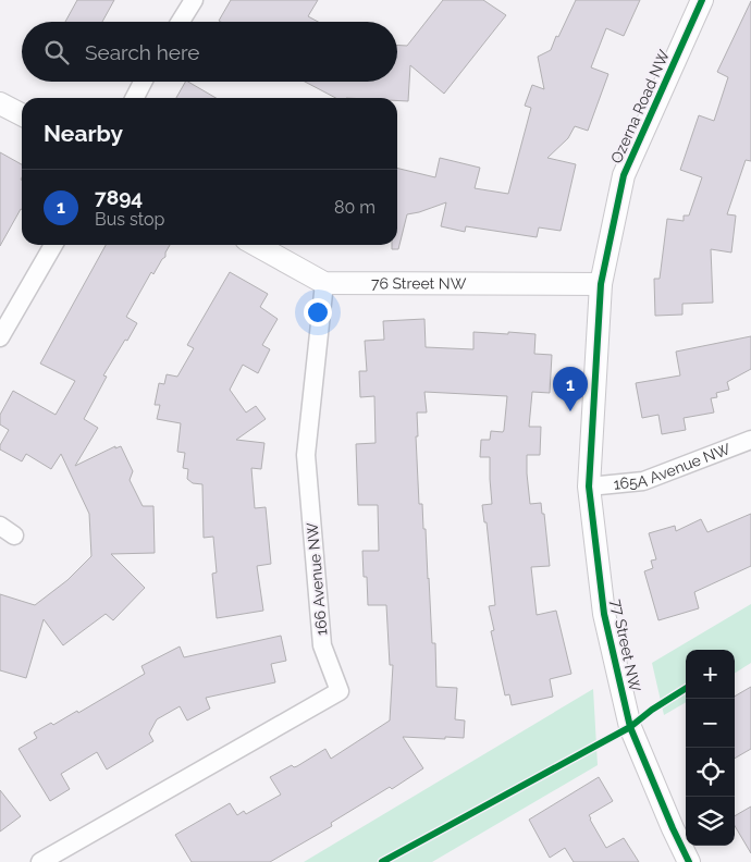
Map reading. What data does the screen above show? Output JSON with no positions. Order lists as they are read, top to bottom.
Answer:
{
  "streets": {
    "street": [
      "Ozerna Road NW",
      "76 Street NW",
      "165A Avenue NW",
      "166 Avenue NW",
      "77 Street NW"
    ]
  },
  "crossings": [
    ["Ozerna Road NW", "76 Street NW"],
    ["Ozerna Road NW", "165A Avenue NW"],
    ["Ozerna Road NW", "77 Street NW"],
    ["76 Street NW", "166 Avenue NW"],
    ["165A Avenue NW", "77 Street NW"]
  ],
  "page": {
    "search": "Search here",
    "heading": "Nearby",
    "list": [
      {
        "mark": "1",
        "name": "7894",
        "note": "Bus stop",
        "value": "80 m"
      }
    ],
    "pins": "1",
    "map_buttons": ["+", "−"]
  }
}
